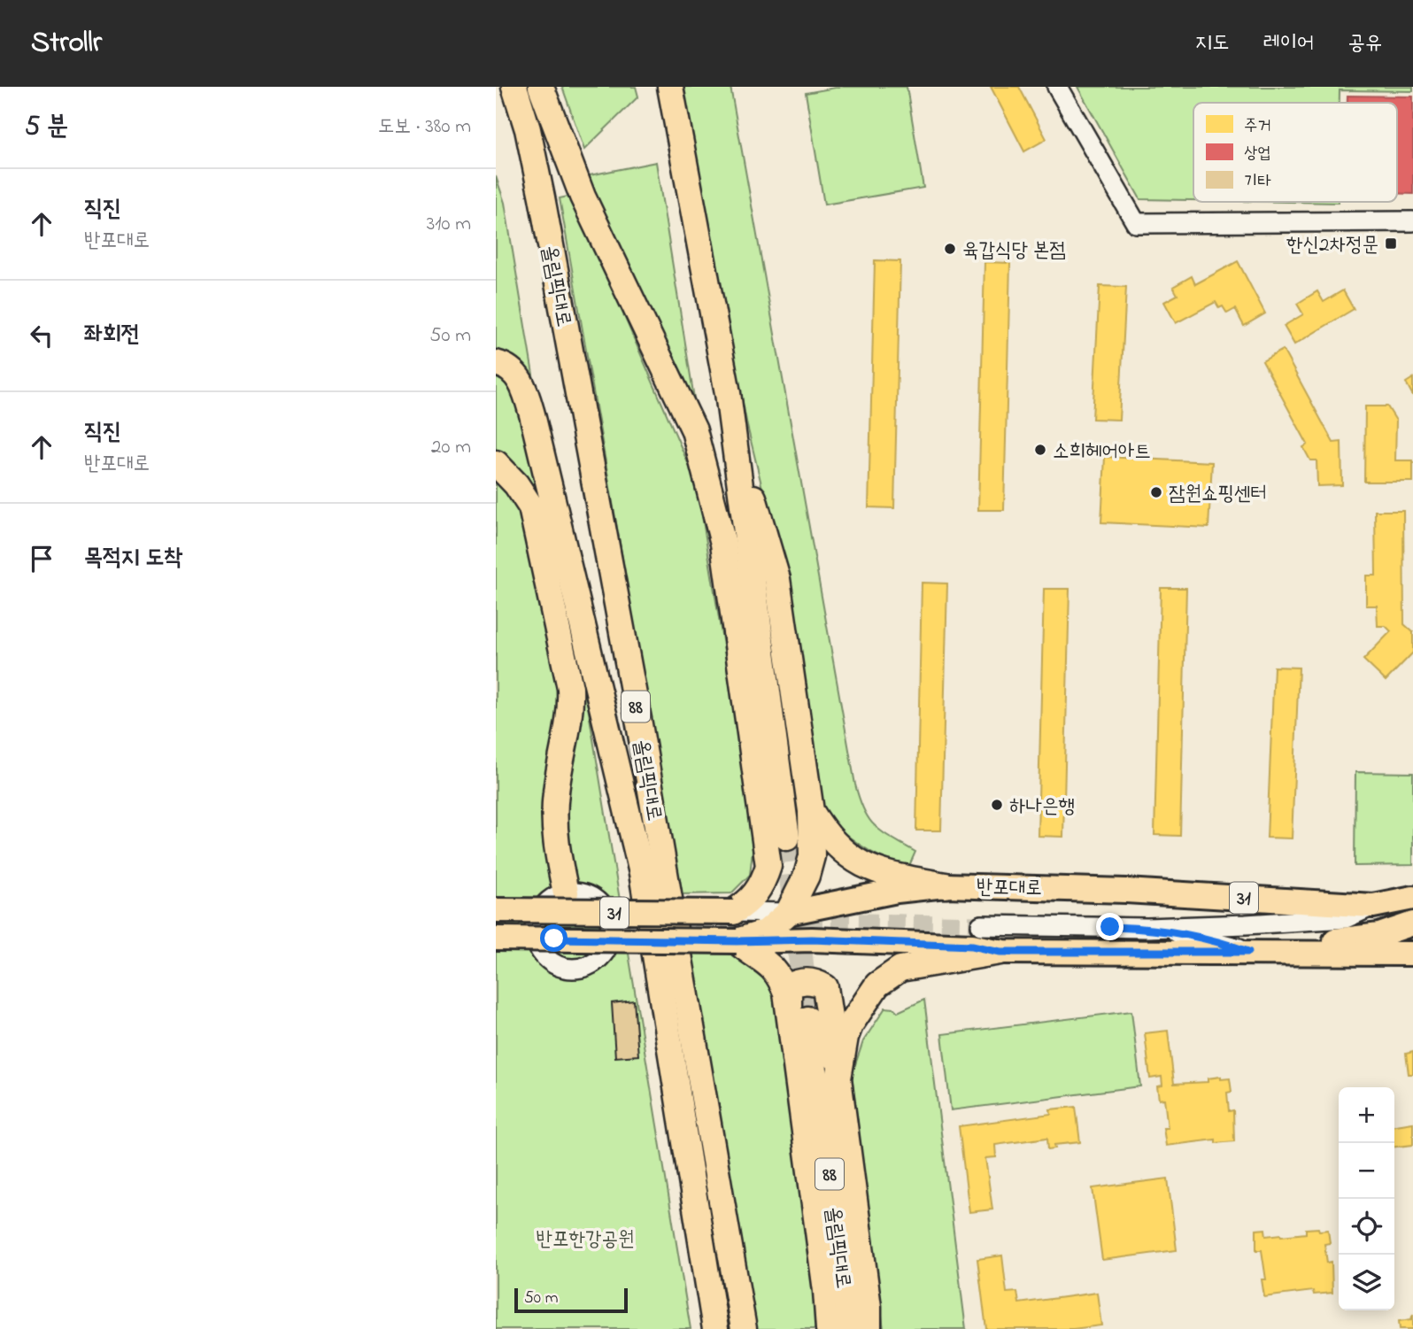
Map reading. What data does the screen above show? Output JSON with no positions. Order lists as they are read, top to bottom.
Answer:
{
  "streets": {
    "highway": ["올림픽대로", "88"],
    "main road": ["반포대로", "31"]
  },
  "crossings": [
    ["반포대로", "31"]
  ],
  "parks": ["반포한강공원"],
  "places": {
    "transit": ["한신2차정문"],
    "other": [
      "육갑식당 본점",
      "소희헤어아트",
      "잠원쇼핑센터",
      "하나은행"
    ]
  },
  "legend": ["주거", "상업", "기타"],
  "scale_bar": "50 m",
  "page": {
    "header": "Strollr",
    "nav": ["지도", "레이어", "공유"],
    "heading": ["5 분", "도보 · 380 m"],
    "list": [
      ["직진", "반포대로", "310 m"],
      ["좌회전", "50 m"],
      ["직진", "반포대로", "20 m"],
      "목적지 도착"
    ],
    "map_buttons": ["+", "−"],
    "scale": "50 m"
  }
}
